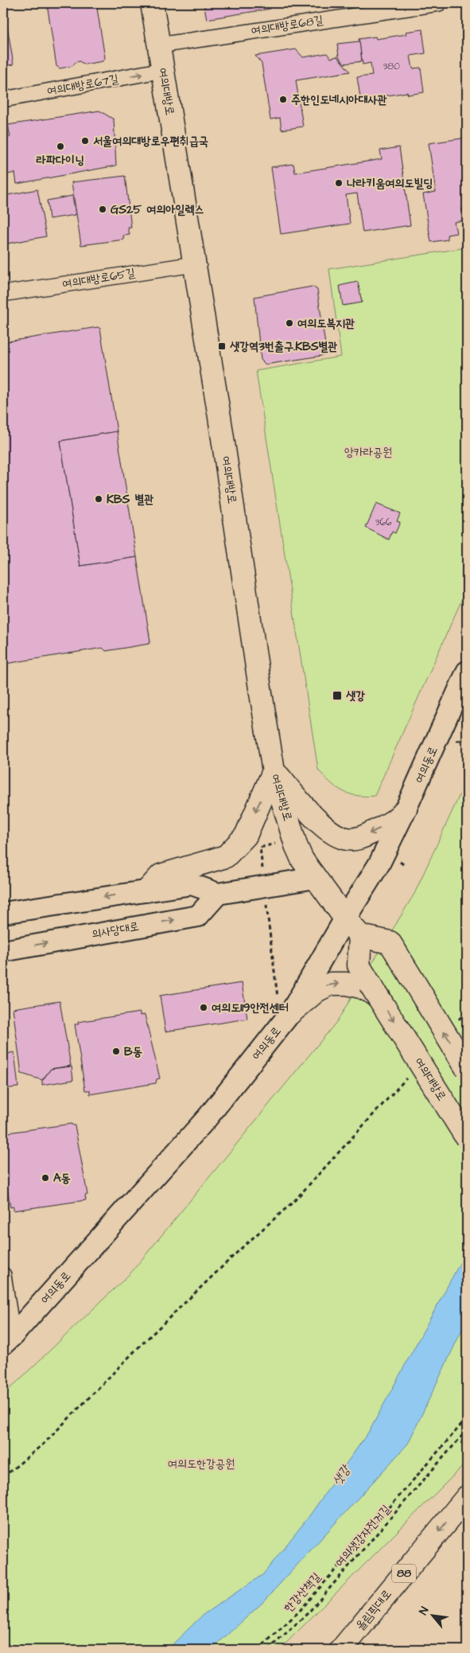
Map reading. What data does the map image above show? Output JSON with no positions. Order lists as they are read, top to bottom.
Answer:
{
  "streets": {
    "main road": [
      "여의대방로",
      "여의동로",
      "의사당대로",
      "88",
      "올림픽대로"
    ],
    "street": ["여의대방로68길", "여의대방로67길", "여의대방로65길"],
    "path": ["여의샛강자전거길", "한강산책길"]
  },
  "crossings": [
    ["여의대방로68길", "여의대방로"],
    ["여의대방로67길", "여의대방로"],
    ["여의대방로", "여의대방로65길"],
    ["여의대방로", "여의동로"]
  ],
  "one_way": ["여의대방로67길", "올림픽대로"],
  "water": ["샛강"],
  "parks": ["앙카라공원", "여의도한강공원"],
  "places": {
    "other": [
      "주한인도네시아대사관",
      "서울여의대방로우편취급국",
      "라파다이닝",
      "나라키움여의도빌딩",
      "GS25 여의아일렉스",
      "여의도복지관",
      "KBS 별관",
      "여의도119안전센터",
      "B동",
      "A동"
    ],
    "transit": ["샛강역3번출구.KBS별관", "샛강"]
  },
  "house_numbers": ["380", "366"],
  "north": "top left"
}
